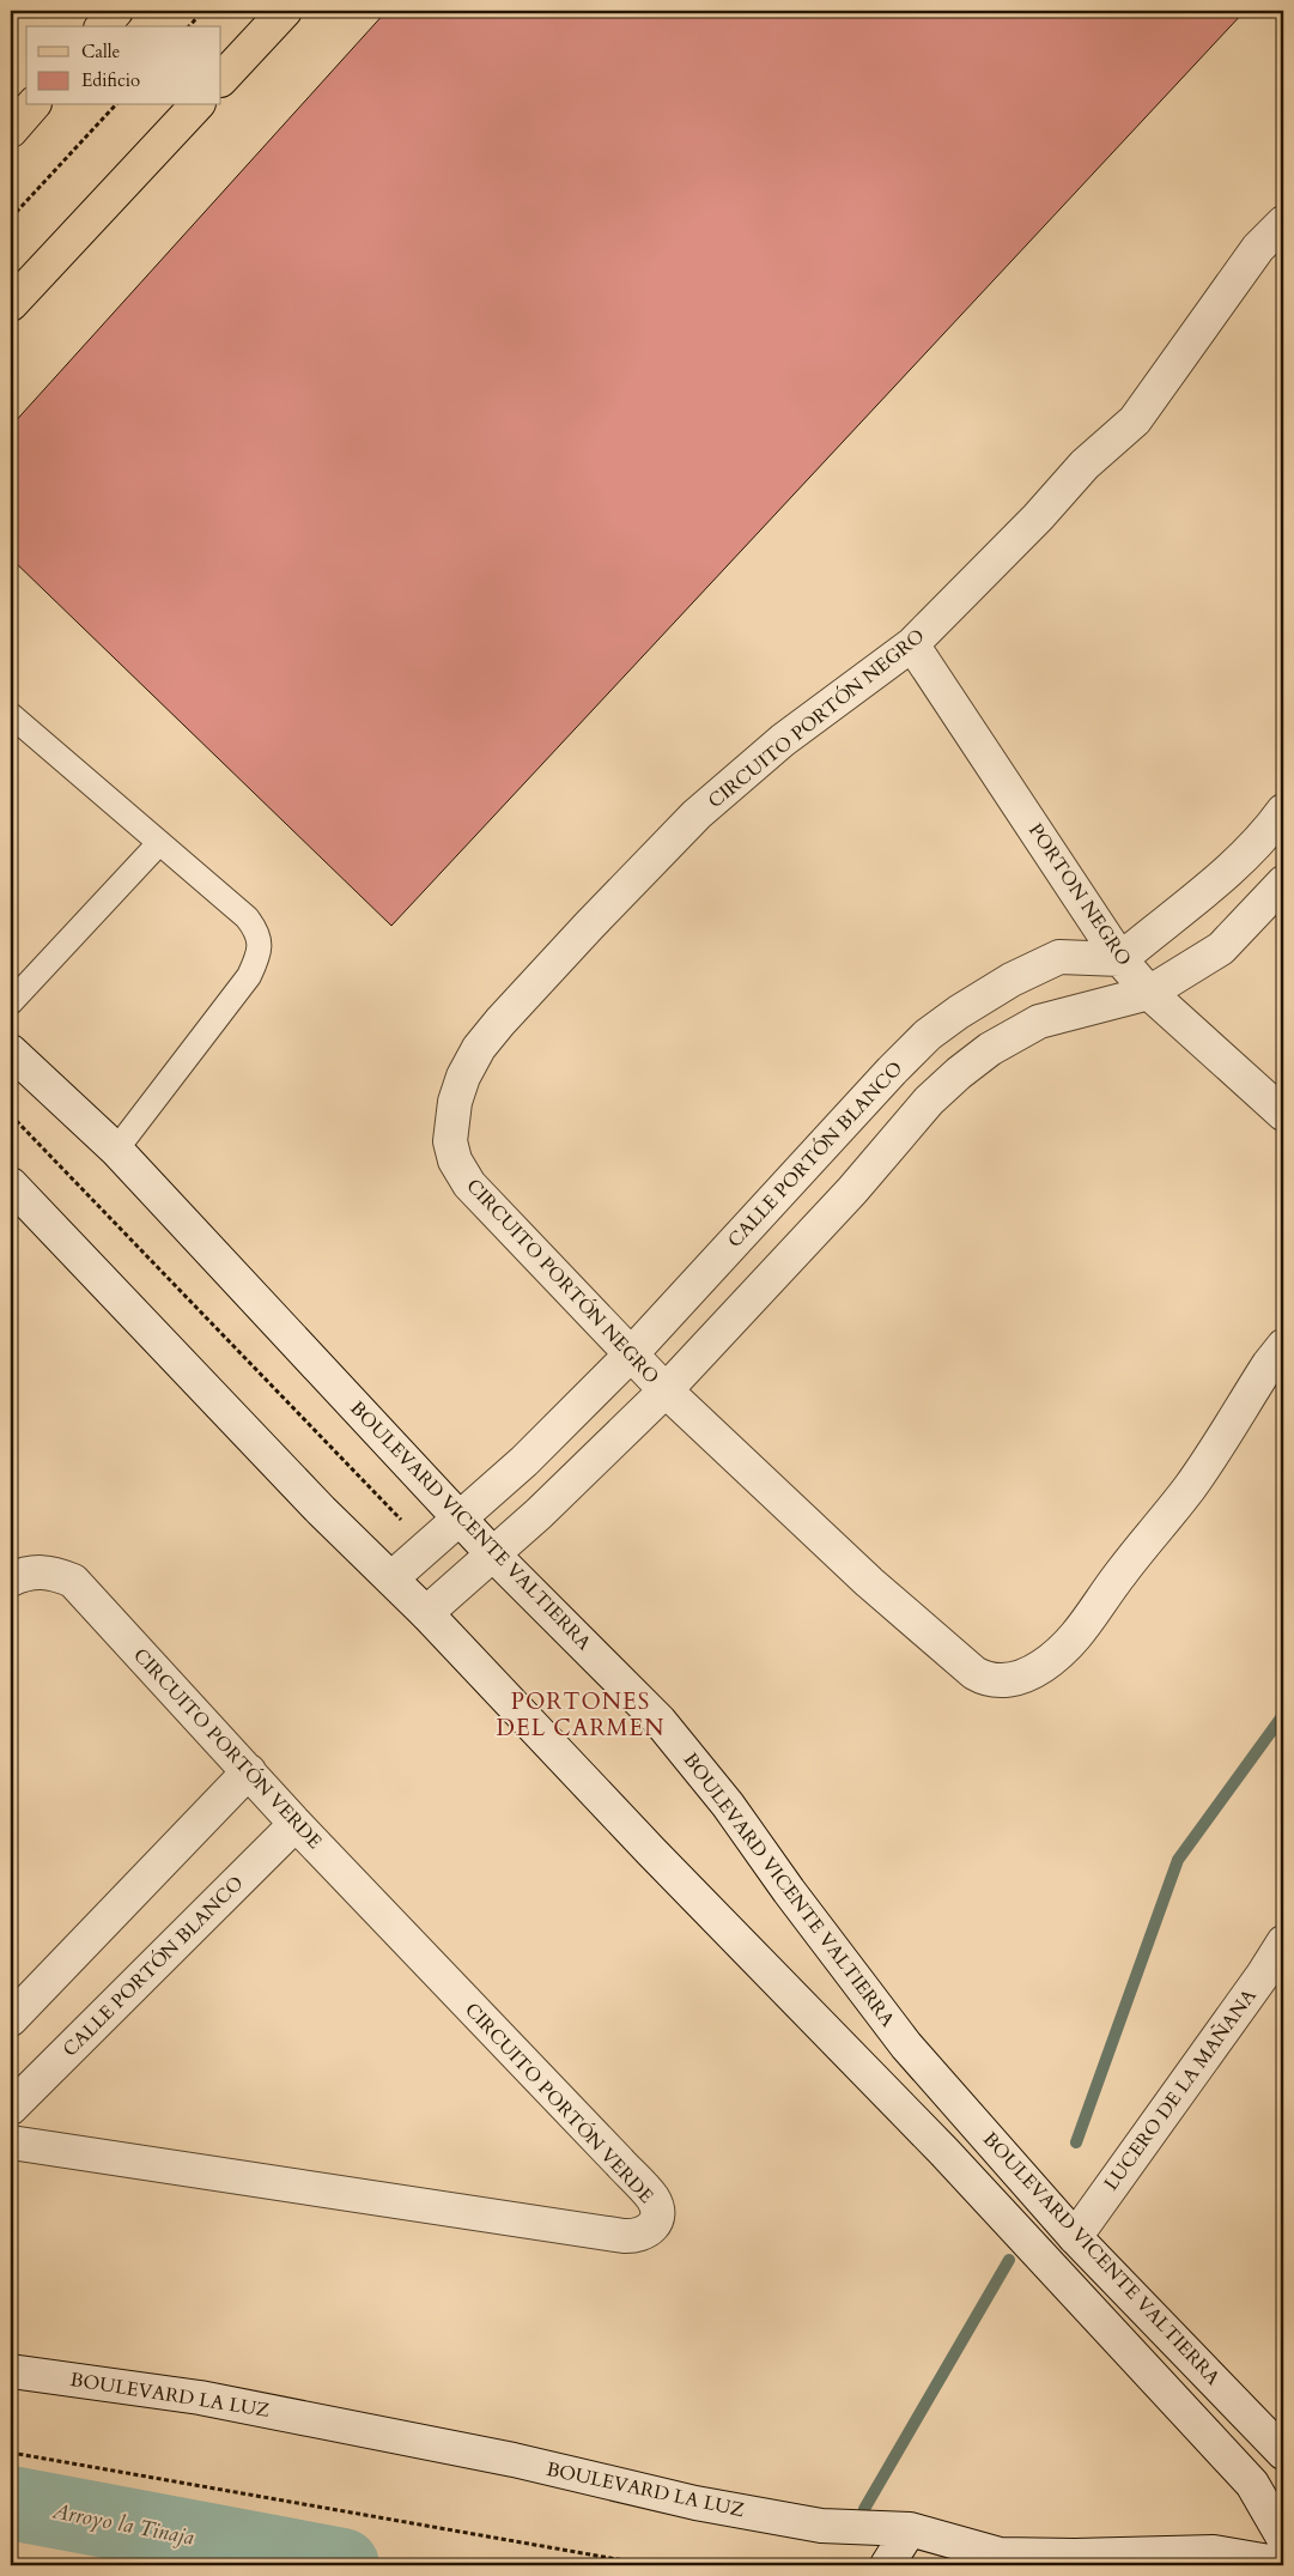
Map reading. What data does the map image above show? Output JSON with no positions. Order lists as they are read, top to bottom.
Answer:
{
  "streets": {
    "street": [
      "CIRCUITO PORTÓN NEGRO",
      "PORTON NEGRO",
      "CALLE PORTÓN BLANCO",
      "BOULEVARD VICENTE VALTIERRA",
      "CIRCUITO PORTÓN VERDE",
      "LUCERO DE LA MAÑANA",
      "BOULEVARD LA LUZ"
    ]
  },
  "crossings": [
    ["CIRCUITO PORTÓN NEGRO", "PORTON NEGRO"],
    ["CIRCUITO PORTÓN NEGRO", "CALLE PORTÓN BLANCO"],
    ["PORTON NEGRO", "CALLE PORTÓN BLANCO"],
    ["CALLE PORTÓN BLANCO", "BOULEVARD VICENTE VALTIERRA"],
    ["CALLE PORTÓN BLANCO", "CIRCUITO PORTÓN VERDE"],
    ["BOULEVARD VICENTE VALTIERRA", "LUCERO DE LA MAÑANA"]
  ],
  "districts": ["PORTONES DEL CARMEN"],
  "water": ["Arroyo la Tinaja"],
  "legend": ["Calle", "Edificio"]
}
